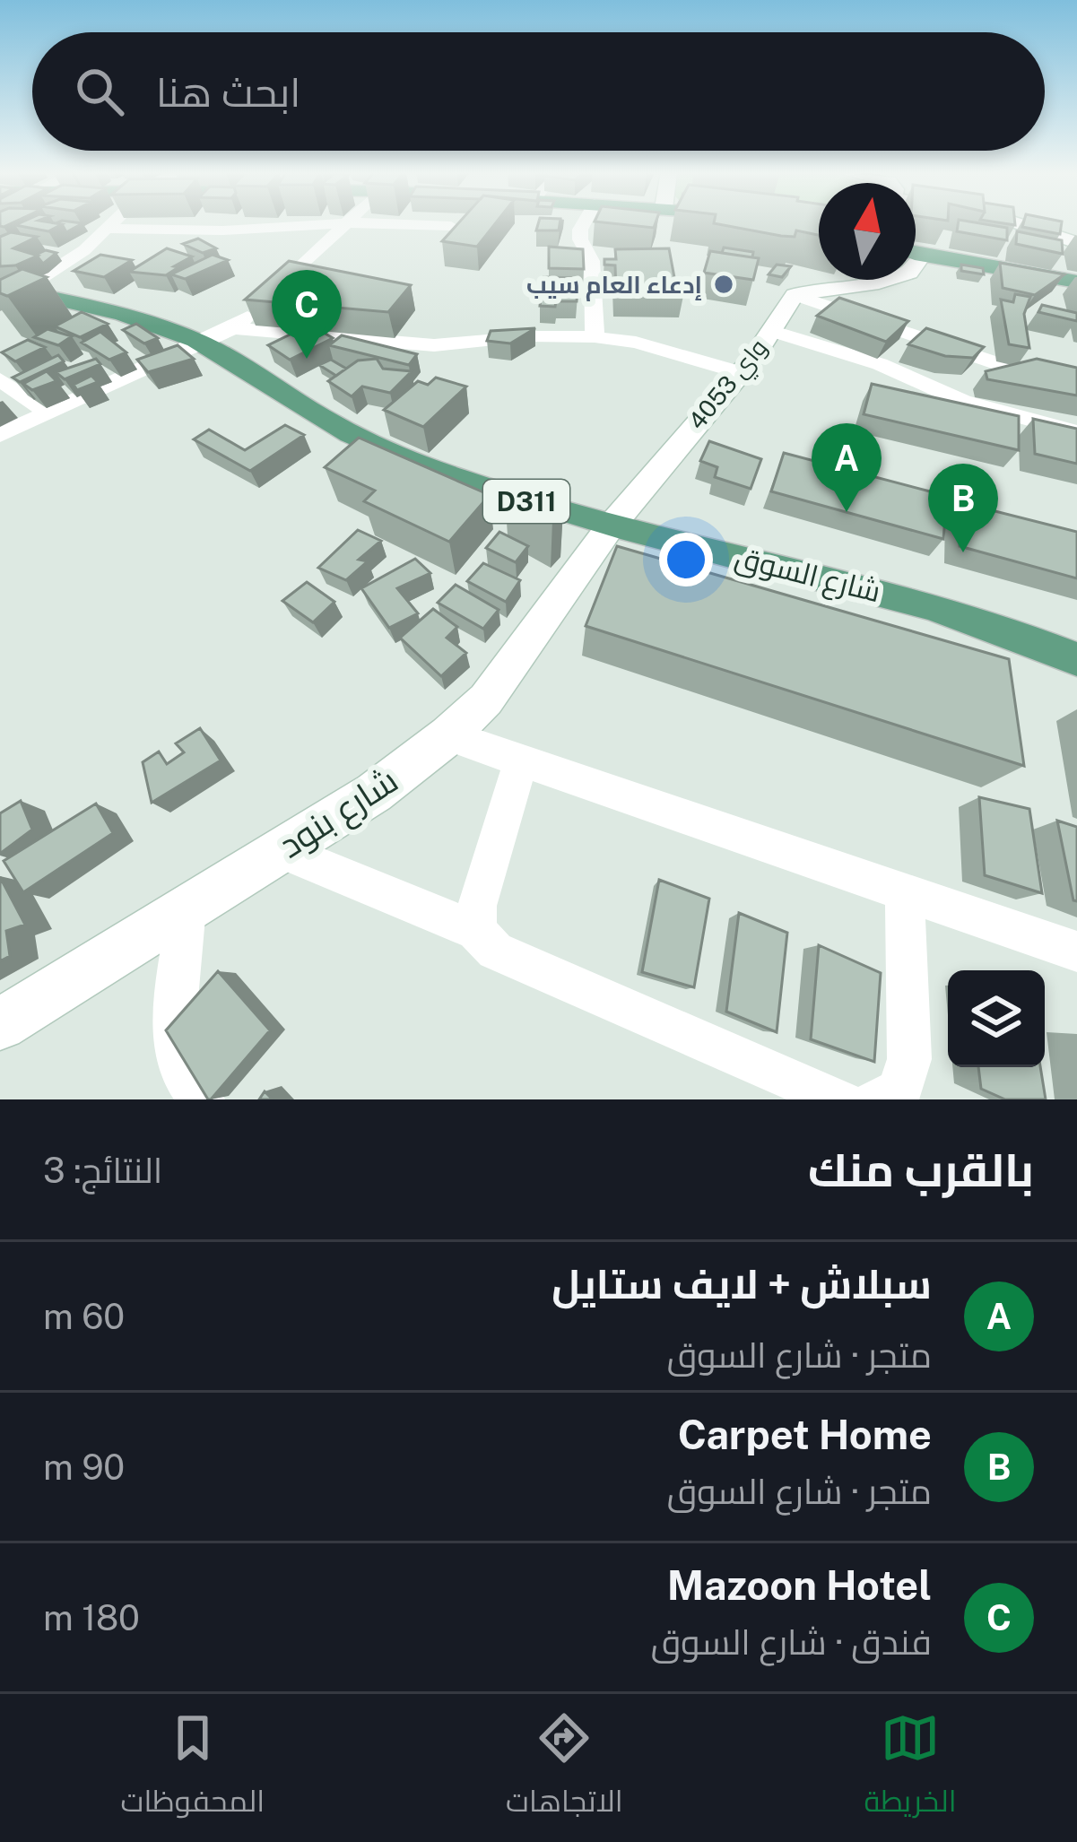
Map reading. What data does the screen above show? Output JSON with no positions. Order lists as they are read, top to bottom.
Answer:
{
  "streets": {
    "main road": ["D311", "شارع السوق"],
    "street": ["واي 4053", "شارع بنود"]
  },
  "crossings": [
    ["واي 4053", "شارع السوق"],
    ["واي 4053", "شارع بنود"],
    ["شارع السوق", "شارع بنود"]
  ],
  "places": ["إدعاء العام سيب"],
  "north": "top",
  "page": {
    "search": "ابحث هنا",
    "pins": ["C", "A", "B"],
    "heading": ["بالقرب منك", "النتائج: 3"],
    "list": [
      {
        "mark": "A",
        "name": "سبلاش + لايف ستايل",
        "note": "متجر · شارع السوق",
        "value": "60 m"
      },
      {
        "mark": "B",
        "name": "Carpet Home",
        "note": "متجر · شارع السوق",
        "value": "90 m"
      },
      {
        "mark": "C",
        "name": "Mazoon Hotel",
        "note": "فندق · شارع السوق",
        "value": "180 m"
      }
    ],
    "nav": ["الخريطة", "الاتجاهات", "المحفوظات"]
  }
}
